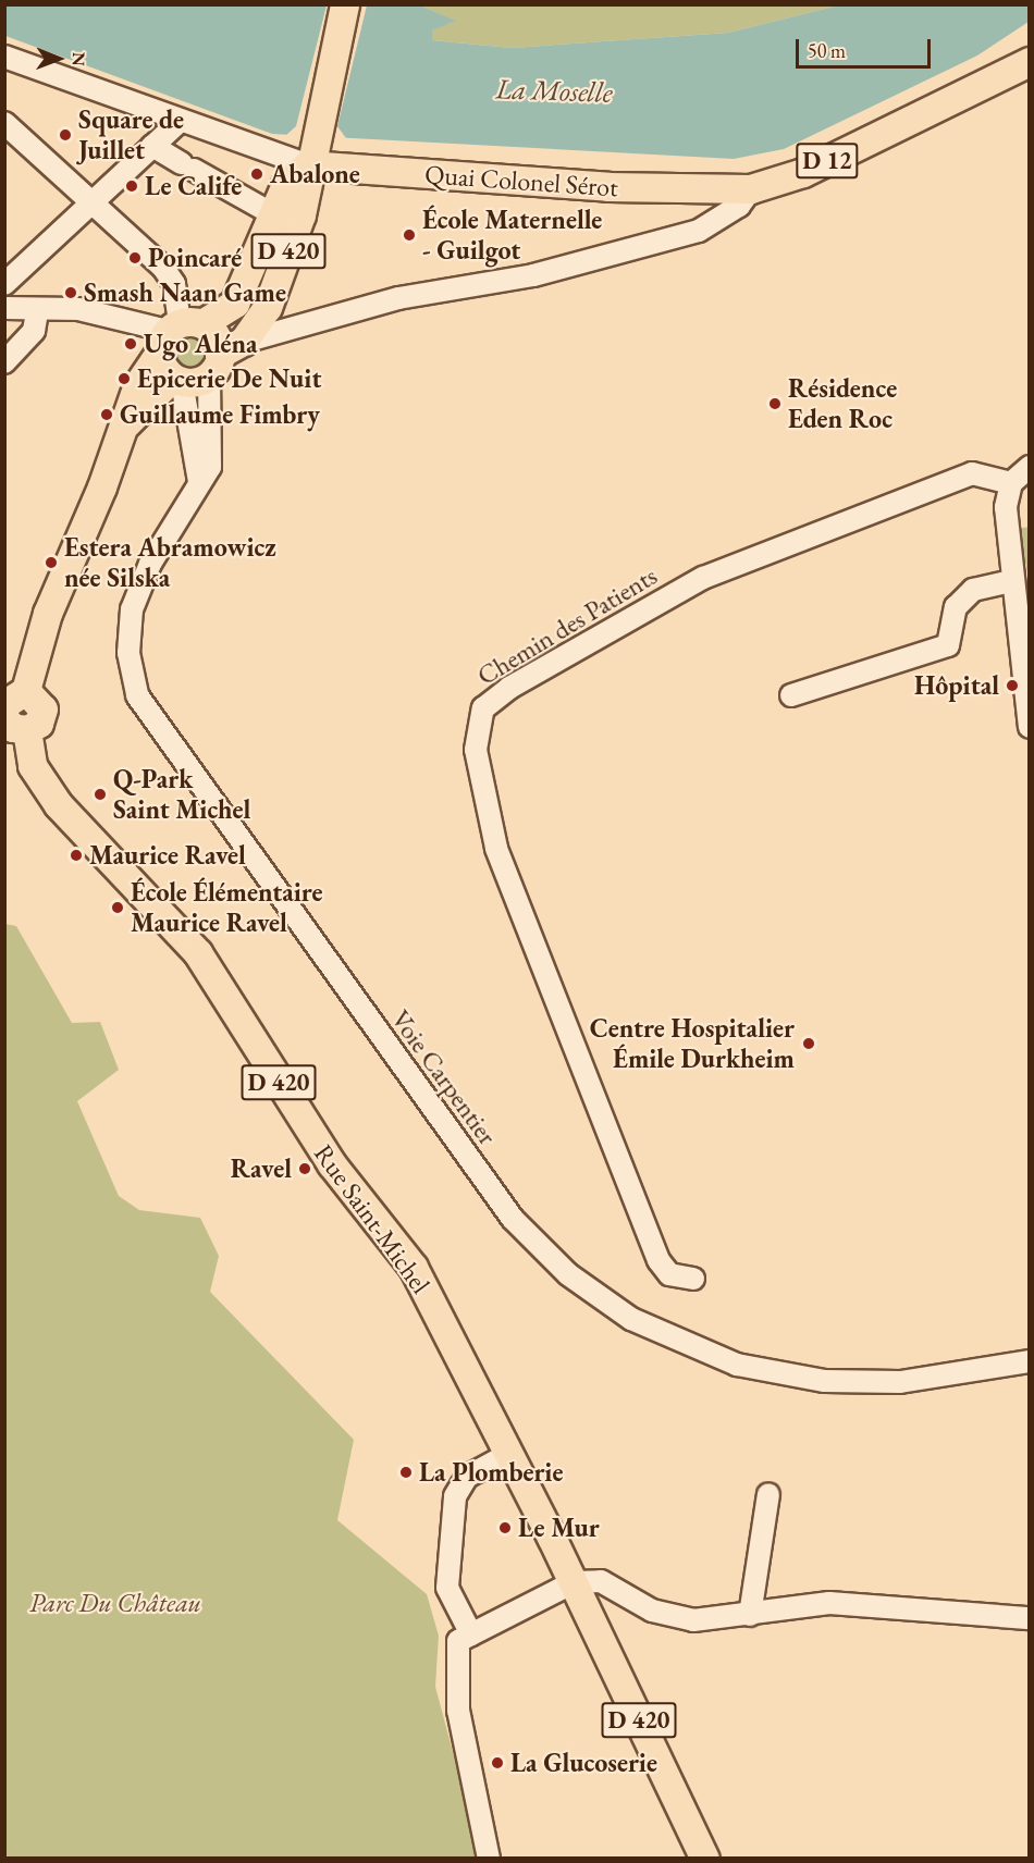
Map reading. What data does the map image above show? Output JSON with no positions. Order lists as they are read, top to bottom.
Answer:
{
  "streets": {
    "main road": [
      "D 12",
      "Quai Colonel Sérot",
      "D 420",
      "Rue Saint-Michel"
    ],
    "street": ["Chemin des Patients", "Voie Carpentier"]
  },
  "crossings": [
    ["Quai Colonel Sérot", "D 420"],
    ["D 420", "Voie Carpentier"]
  ],
  "water": ["La Moselle"],
  "parks": ["Parc Du Château"],
  "places": [
    "Square de Juillet",
    "Abalone",
    "Le Calife",
    "École Maternelle - Guilgot",
    "Poincaré",
    "Smash Naan Game",
    "Ugo Aléna",
    "Epicerie De Nuit",
    "Résidence Eden Roc",
    "Guillaume Fimbry",
    "Estera Abramowicz née Silska",
    "Hôpital",
    "Q-Park Saint Michel",
    "Maurice Ravel",
    "École Élémentaire Maurice Ravel",
    "Centre Hospitalier Émile Durkheim",
    "Ravel",
    "La Plomberie",
    "Le Mur",
    "La Glucoserie"
  ],
  "scale_bar": "50 m",
  "north": "right"
}
